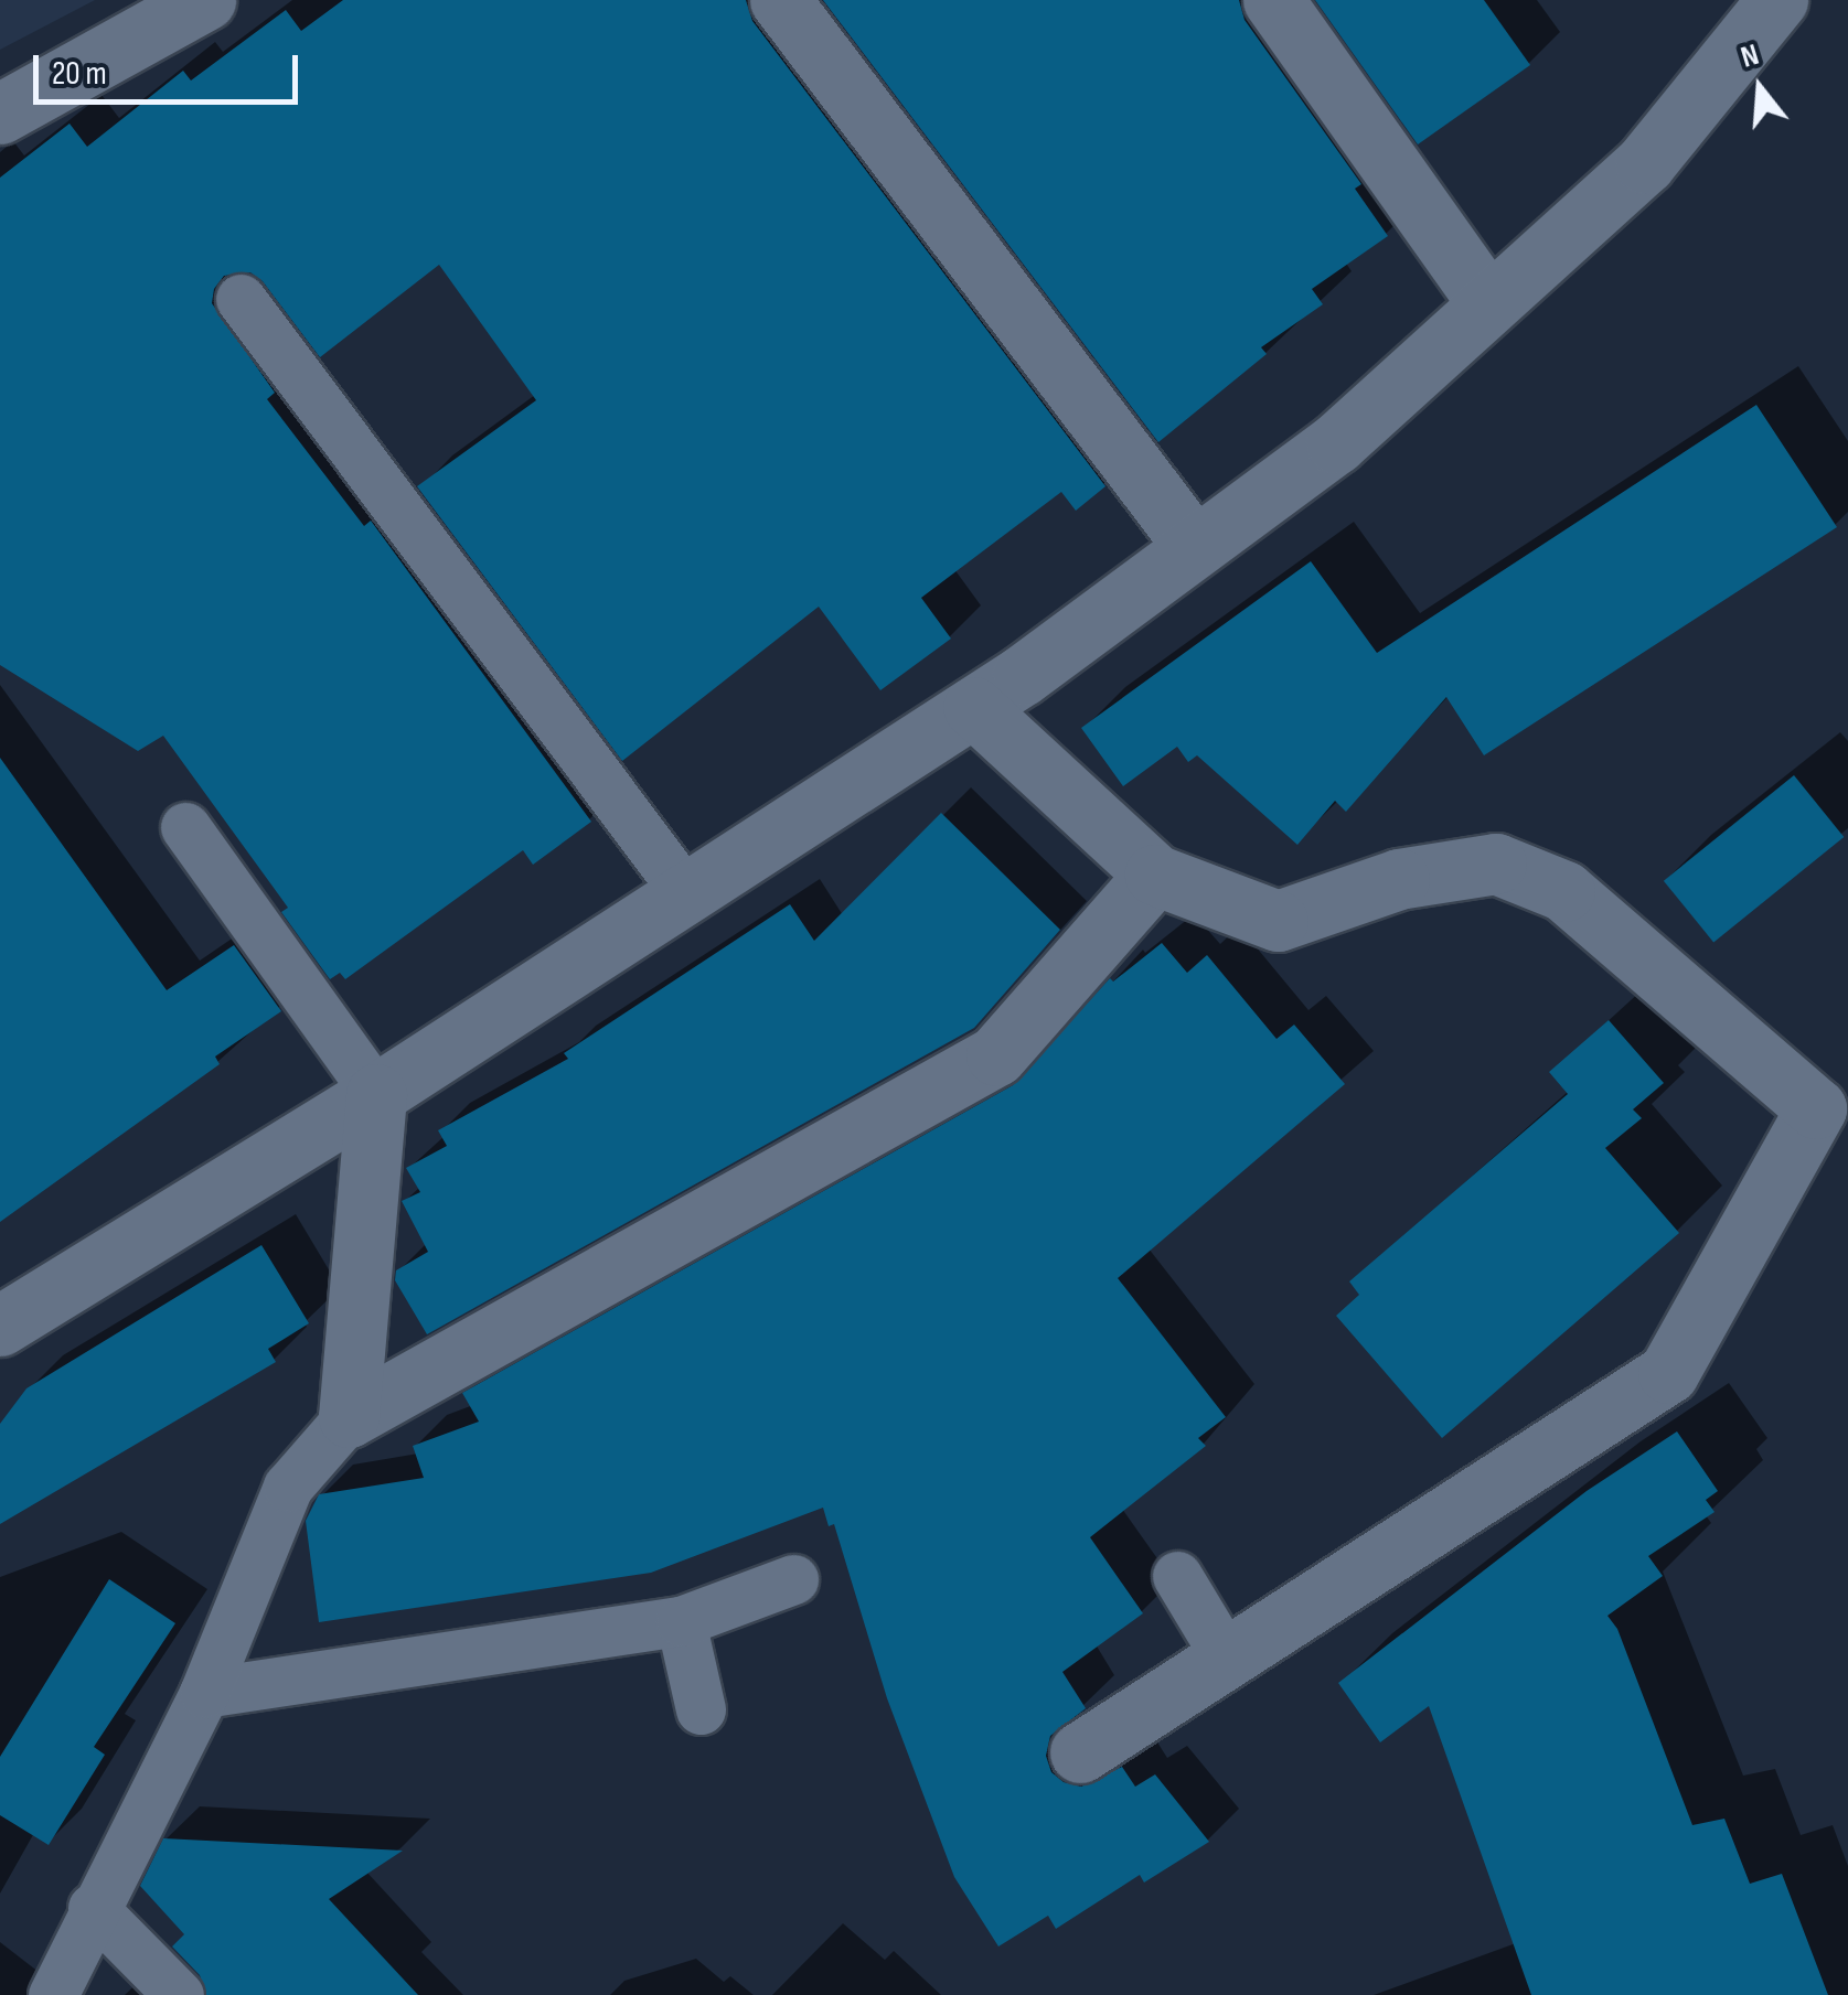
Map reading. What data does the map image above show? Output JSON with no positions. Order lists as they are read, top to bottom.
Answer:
{
  "scale_bar": "20 m",
  "north": "top"
}
